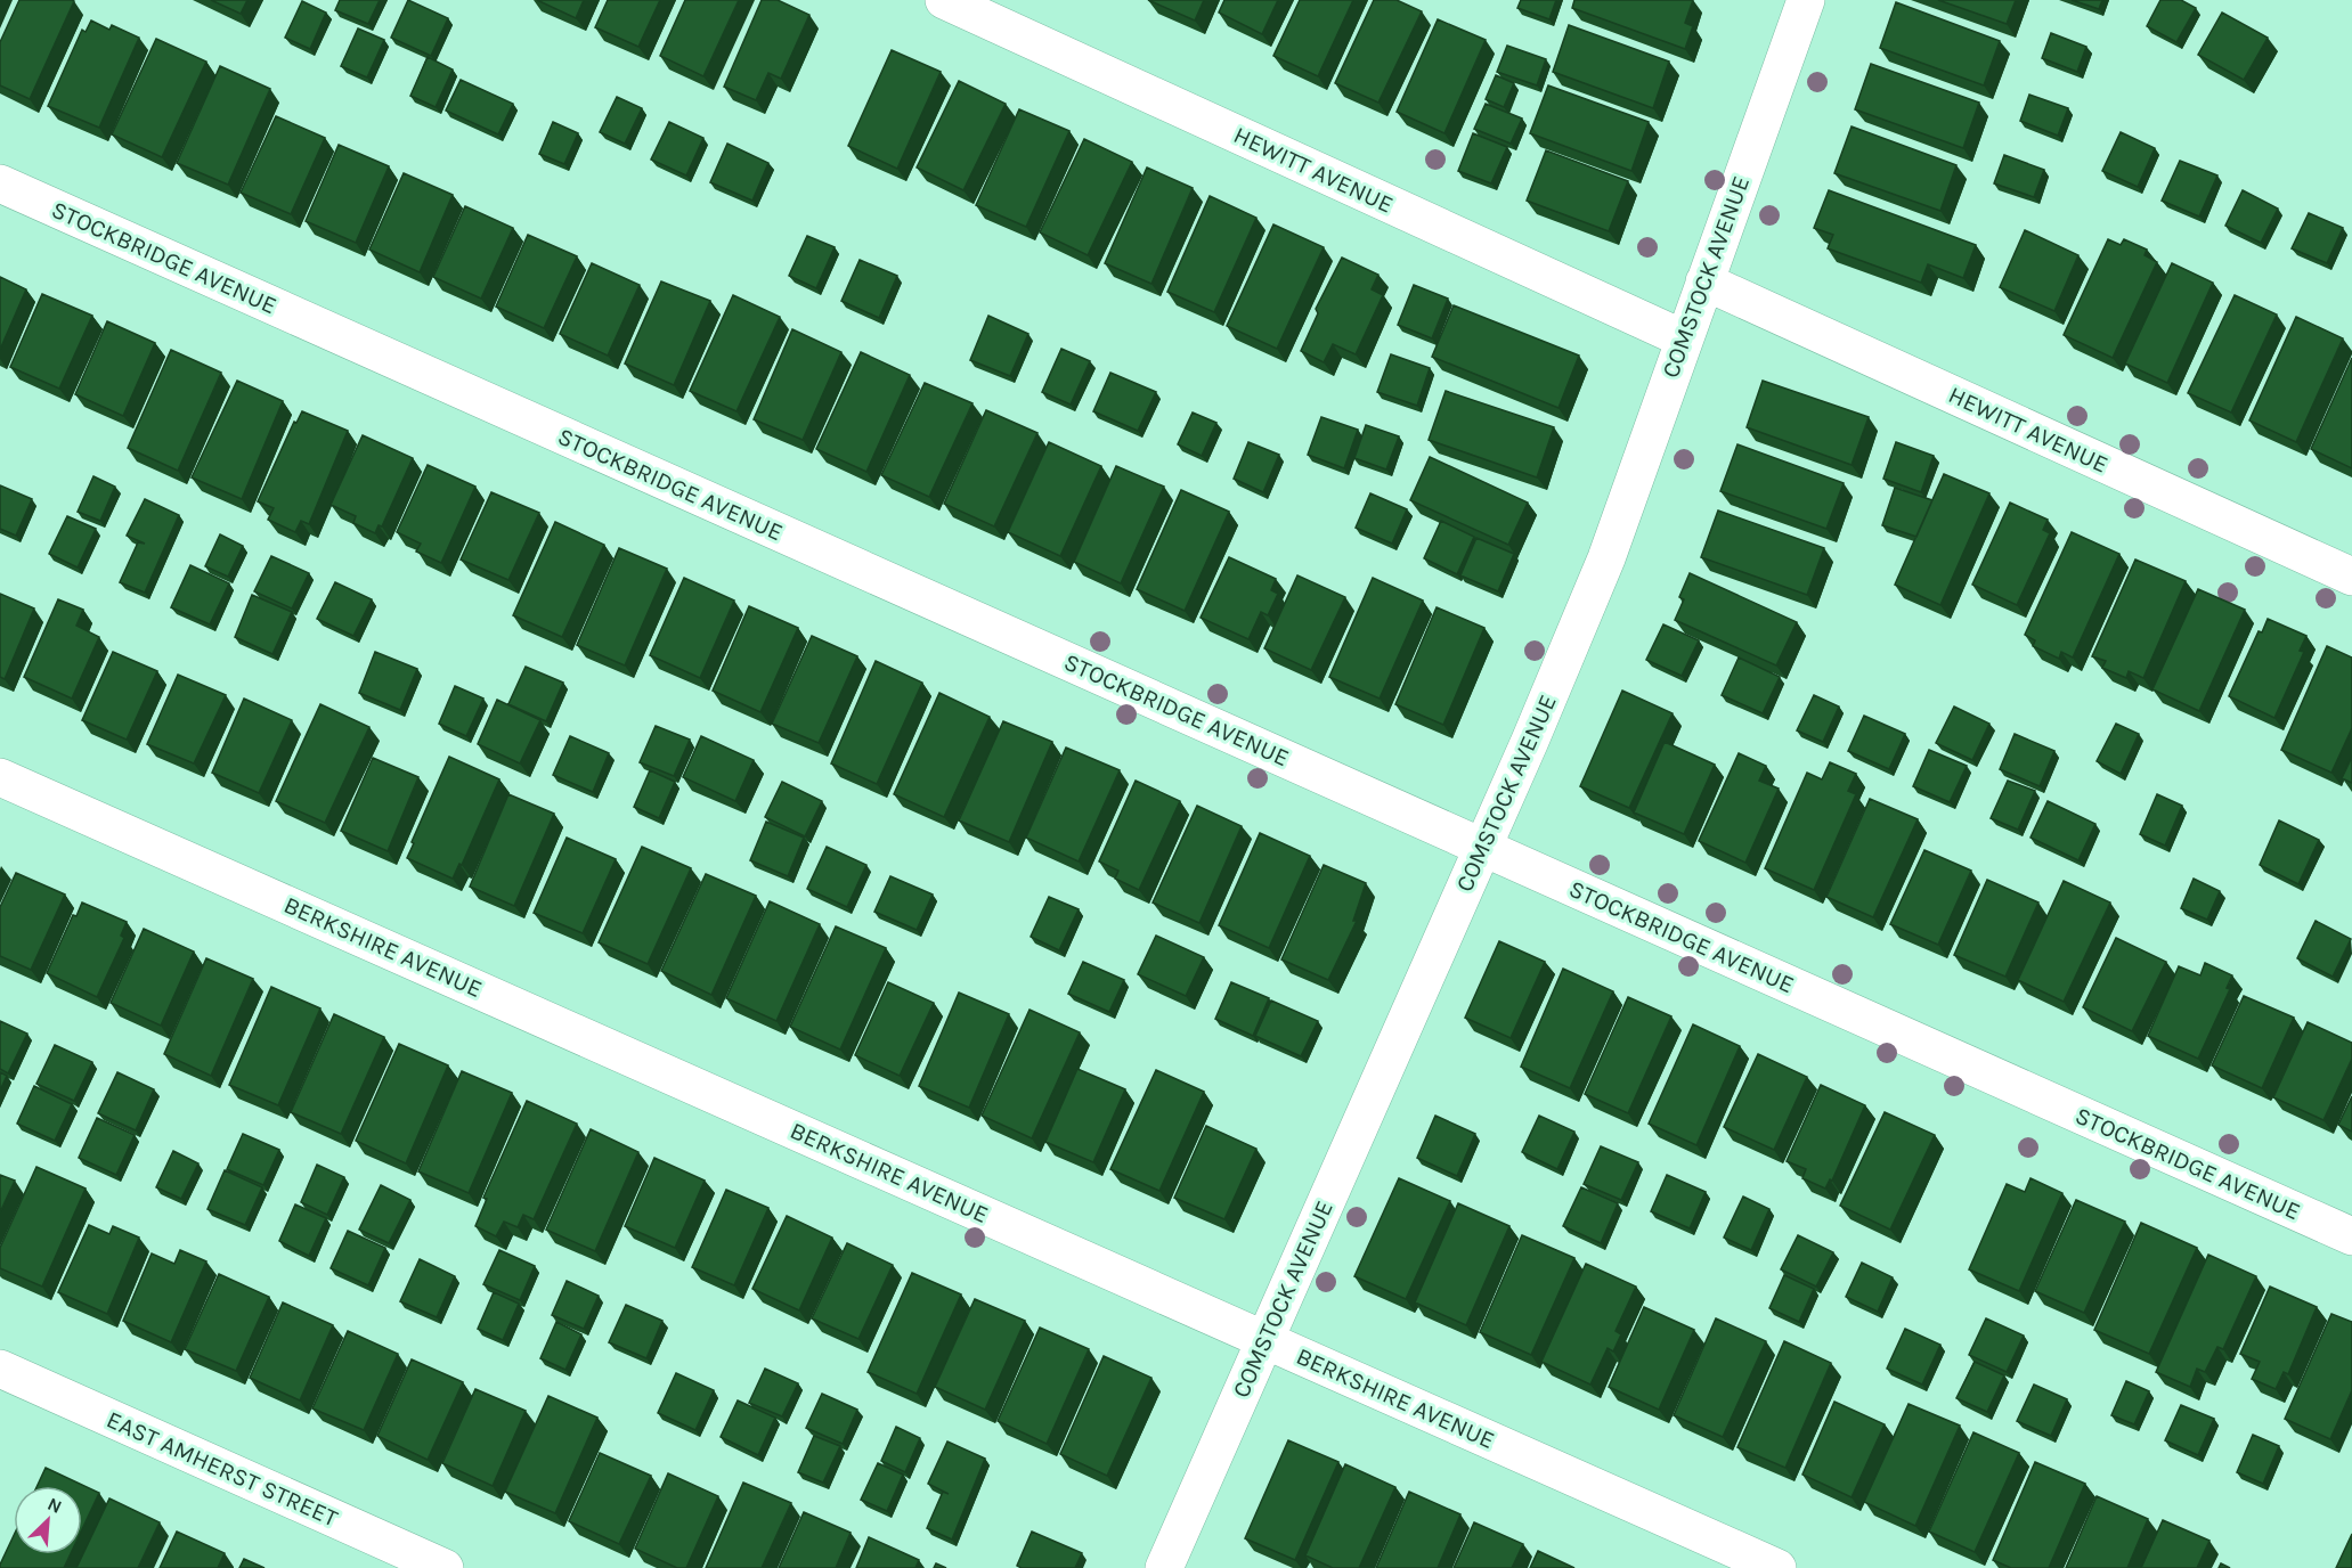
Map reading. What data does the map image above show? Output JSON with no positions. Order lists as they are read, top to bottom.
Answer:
{
  "streets": {
    "street": [
      "HEWITT AVENUE",
      "STOCKBRIDGE AVENUE",
      "COMSTOCK AVENUE",
      "BERKSHIRE AVENUE",
      "EAST AMHERST STREET"
    ]
  },
  "crossings": [
    ["HEWITT AVENUE", "COMSTOCK AVENUE"],
    ["STOCKBRIDGE AVENUE", "COMSTOCK AVENUE"],
    ["COMSTOCK AVENUE", "BERKSHIRE AVENUE"]
  ],
  "north": "top right"
}
